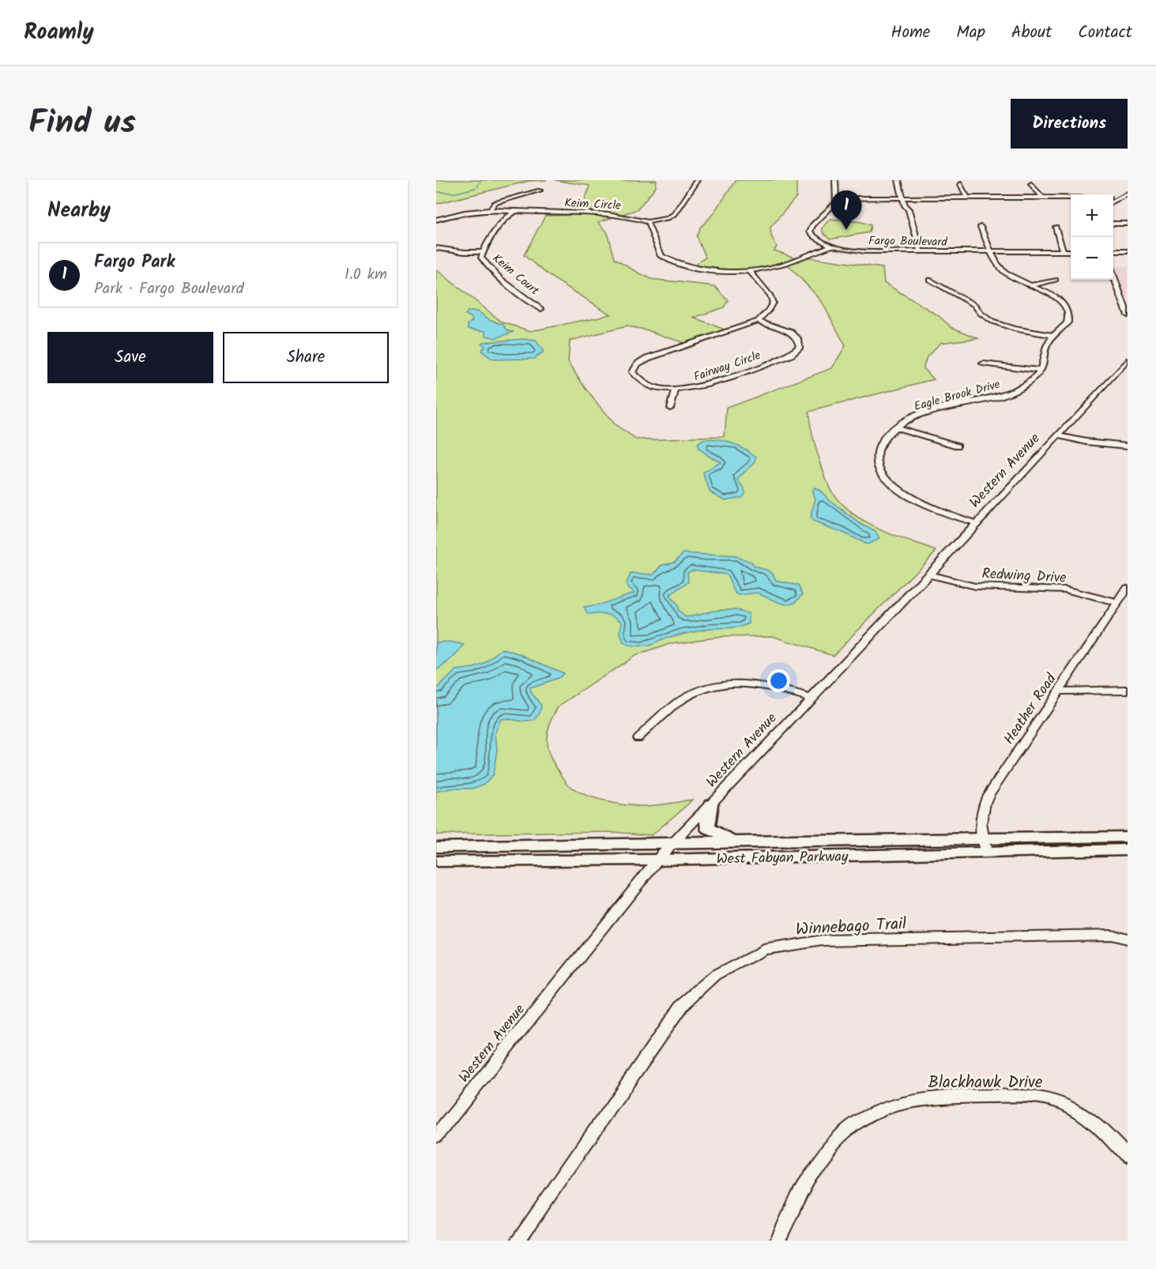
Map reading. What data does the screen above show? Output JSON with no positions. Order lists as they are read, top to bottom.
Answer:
{
  "streets": {
    "main road": ["West Fabyan Parkway"],
    "street": [
      "Keim Circle",
      "Fargo Boulevard",
      "Keim Court",
      "Fairway Circle",
      "Eagle Brook Drive",
      "Western Avenue",
      "Redwing Drive",
      "Heather Road",
      "Winnebago Trail",
      "Blackhawk Drive"
    ]
  },
  "crossings": [
    ["Keim Circle", "Keim Court"],
    ["Eagle Brook Drive", "Western Avenue"],
    ["Western Avenue", "Redwing Drive"],
    ["Western Avenue", "West Fabyan Parkway"],
    ["Redwing Drive", "Heather Road"],
    ["Heather Road", "West Fabyan Parkway"]
  ],
  "page": {
    "header": "Roamly",
    "nav": [
      "Home",
      "Map",
      "About",
      "Contact"
    ],
    "title": "Find us",
    "buttons": [
      "Directions",
      ["Save", "Share"]
    ],
    "heading": "Nearby",
    "pins": "1",
    "map_buttons": ["+", "−"],
    "list": [
      {
        "mark": "1",
        "name": "Fargo Park",
        "note": "Park · Fargo Boulevard",
        "value": "1.0 km"
      }
    ]
  }
}
